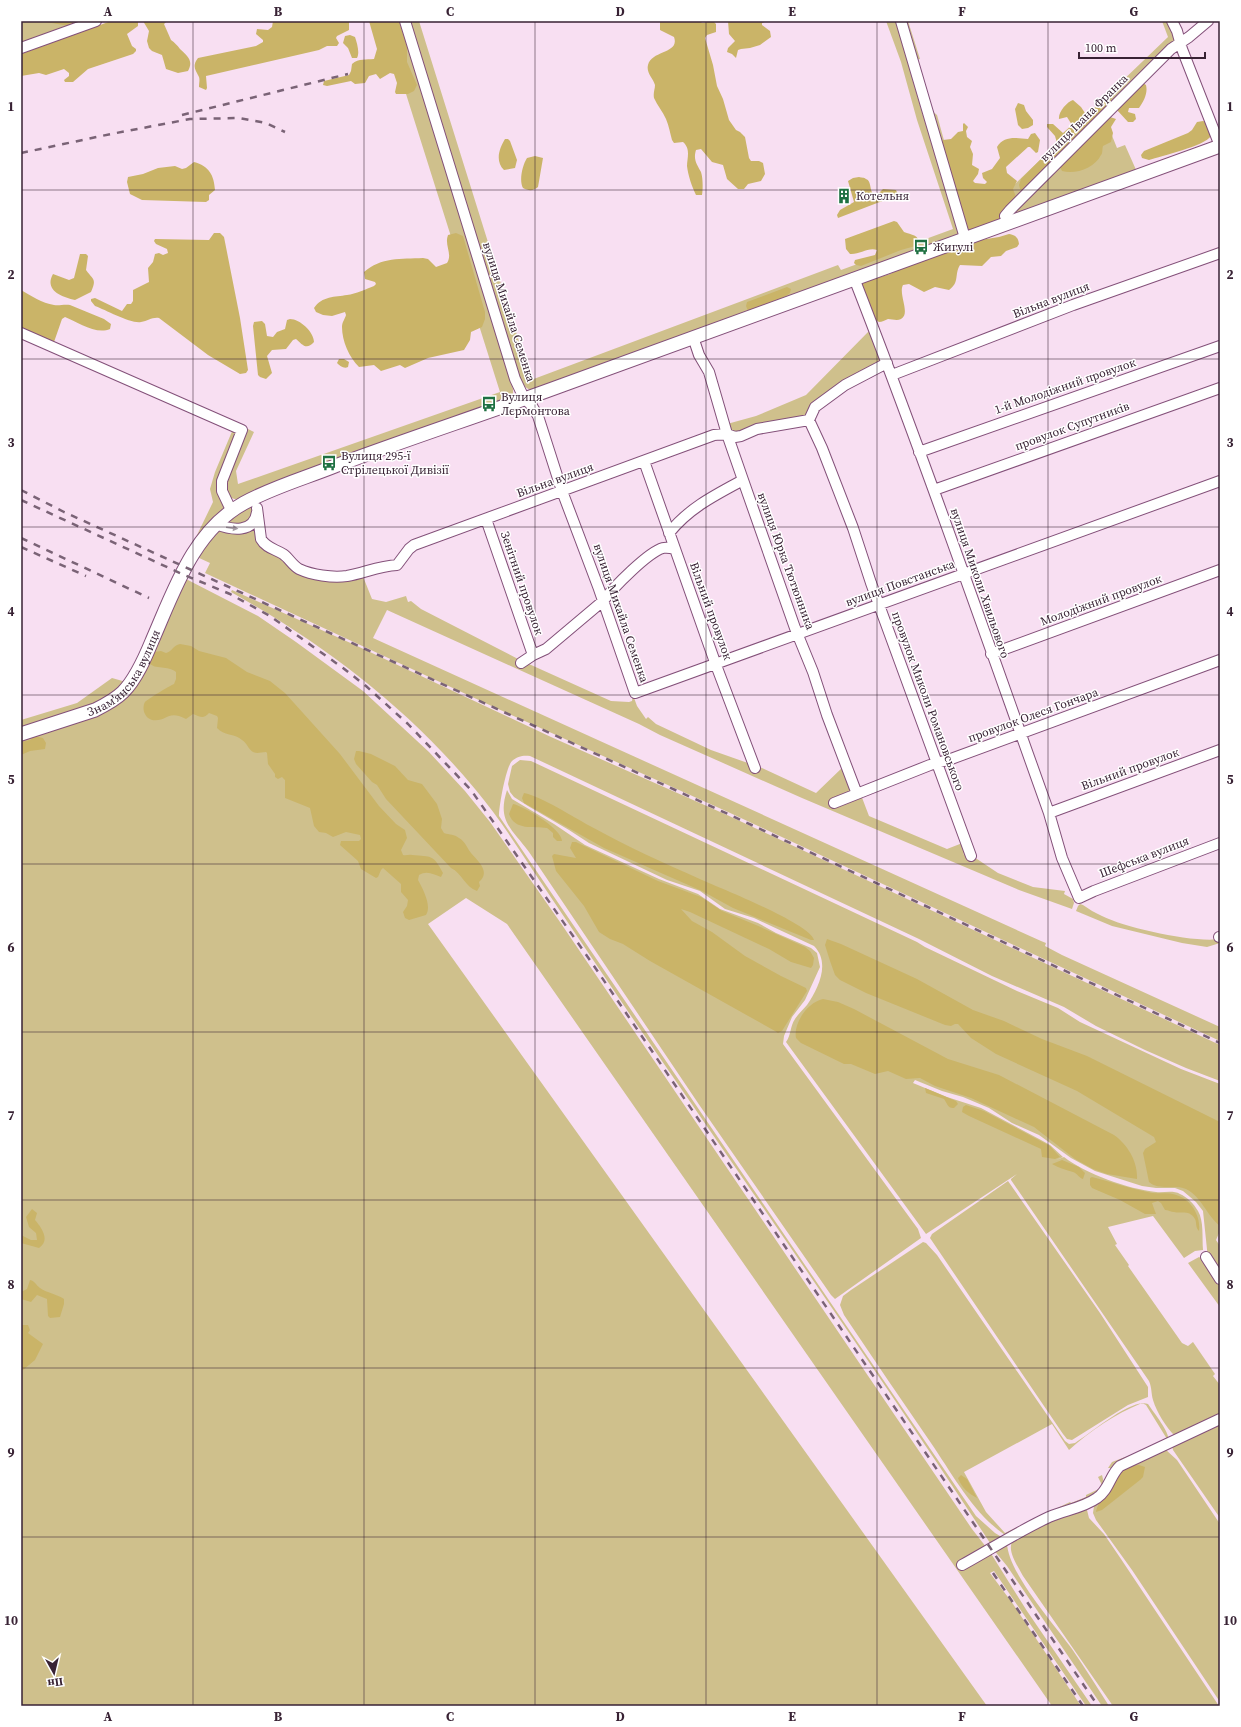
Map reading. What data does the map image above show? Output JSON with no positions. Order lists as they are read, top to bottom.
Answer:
{
  "streets": {
    "street": [
      "вулиця Івана Франка",
      "Вільна вулиця",
      "вулиця Михайла Семенка",
      "1-й Молодіжний провулок",
      "провулок Супутників",
      "вулиця Юрка Тютюнника",
      "Зенітний провулок",
      "вулиця Повстанська",
      "вулиця Миколи Хвильового",
      "Молодіжний провулок",
      "Вільний провулок",
      "Знам'янська вулиця",
      "провулок Миколи Романовського",
      "провулок Олеся Гончара",
      "Шефська вулиця"
    ]
  },
  "crossings": [
    ["вулиця Івана Франка", "Знам'янська вулиця"],
    ["Вільна вулиця", "вулиця Михайла Семенка"],
    ["Вільна вулиця", "вулиця Юрка Тютюнника"],
    ["Вільна вулиця", "Зенітний провулок"],
    ["Вільна вулиця", "вулиця Миколи Хвильового"],
    ["Вільна вулиця", "Вільний провулок"],
    ["Вільна вулиця", "Знам'янська вулиця"],
    ["Вільна вулиця", "провулок Миколи Романовського"],
    ["вулиця Михайла Семенка", "вулиця Повстанська"],
    ["вулиця Михайла Семенка", "Знам'янська вулиця"],
    ["1-й Молодіжний провулок", "вулиця Миколи Хвильового"],
    ["провулок Супутників", "вулиця Миколи Хвильового"],
    ["вулиця Юрка Тютюнника", "вулиця Повстанська"],
    ["вулиця Юрка Тютюнника", "Знам'янська вулиця"],
    ["вулиця Юрка Тютюнника", "провулок Олеся Гончара"],
    ["вулиця Повстанська", "вулиця Миколи Хвильового"],
    ["вулиця Повстанська", "Вільний провулок"],
    ["вулиця Повстанська", "провулок Миколи Романовського"],
    ["вулиця Миколи Хвильового", "Молодіжний провулок"],
    ["вулиця Миколи Хвильового", "Вільний провулок"],
    ["вулиця Миколи Хвильового", "Знам'янська вулиця"],
    ["вулиця Миколи Хвильового", "провулок Олеся Гончара"],
    ["вулиця Миколи Хвильового", "Шефська вулиця"],
    ["провулок Миколи Романовського", "провулок Олеся Гончара"]
  ],
  "places": {
    "building": ["Котельня"],
    "bus stop": ["Жигулі", "Вулиця Лєрмонтова", "Вулиця 295-ї Стрілецької Дивізії"]
  },
  "scale_bar": "100 m",
  "north": "bottom",
  "grid": {
    "columns": [
      "A",
      "B",
      "C",
      "D",
      "E",
      "F",
      "G"
    ],
    "rows": [
      "1",
      "2",
      "3",
      "4",
      "5",
      "6",
      "7",
      "8",
      "9",
      "10"
    ]
  }
}
